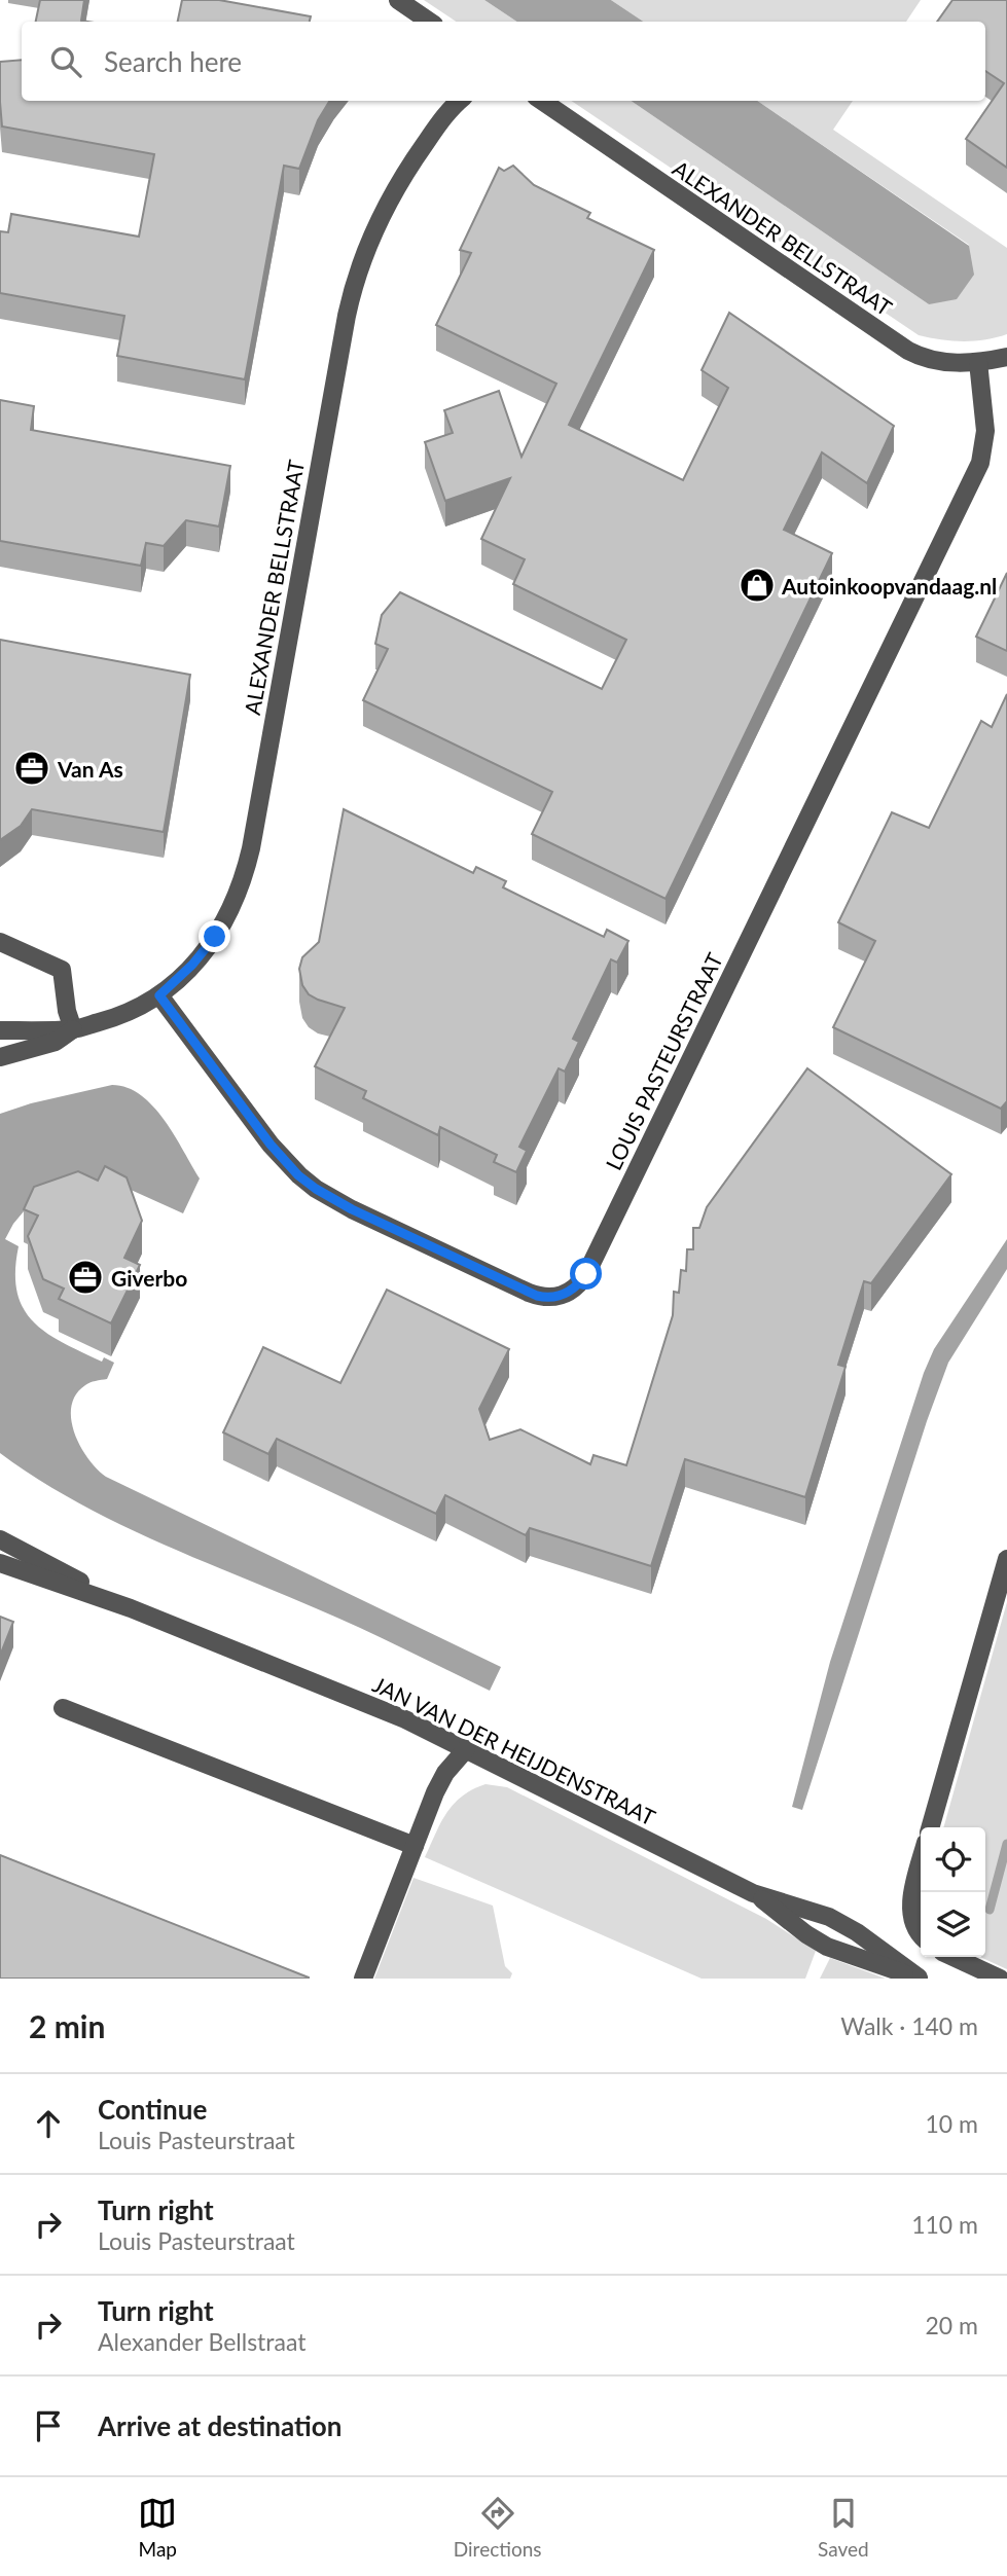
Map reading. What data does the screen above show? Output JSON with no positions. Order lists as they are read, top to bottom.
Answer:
{
  "streets": {
    "street": ["ALEXANDER BELLSTRAAT", "LOUIS PASTEURSTRAAT", "JAN VAN DER HEIJDENSTRAAT"]
  },
  "crossings": [
    ["ALEXANDER BELLSTRAAT", "LOUIS PASTEURSTRAAT"]
  ],
  "places": {
    "shop": ["Autoinkoopvandaag.nl"],
    "office": ["Van As", "Giverbo"]
  },
  "page": {
    "search": "Search here",
    "heading": ["2 min", "Walk · 140 m"],
    "list": [
      ["Continue", "Louis Pasteurstraat", "10 m"],
      ["Turn right", "Louis Pasteurstraat", "110 m"],
      ["Turn right", "Alexander Bellstraat", "20 m"],
      "Arrive at destination"
    ],
    "nav": ["Map", "Directions", "Saved"]
  }
}
